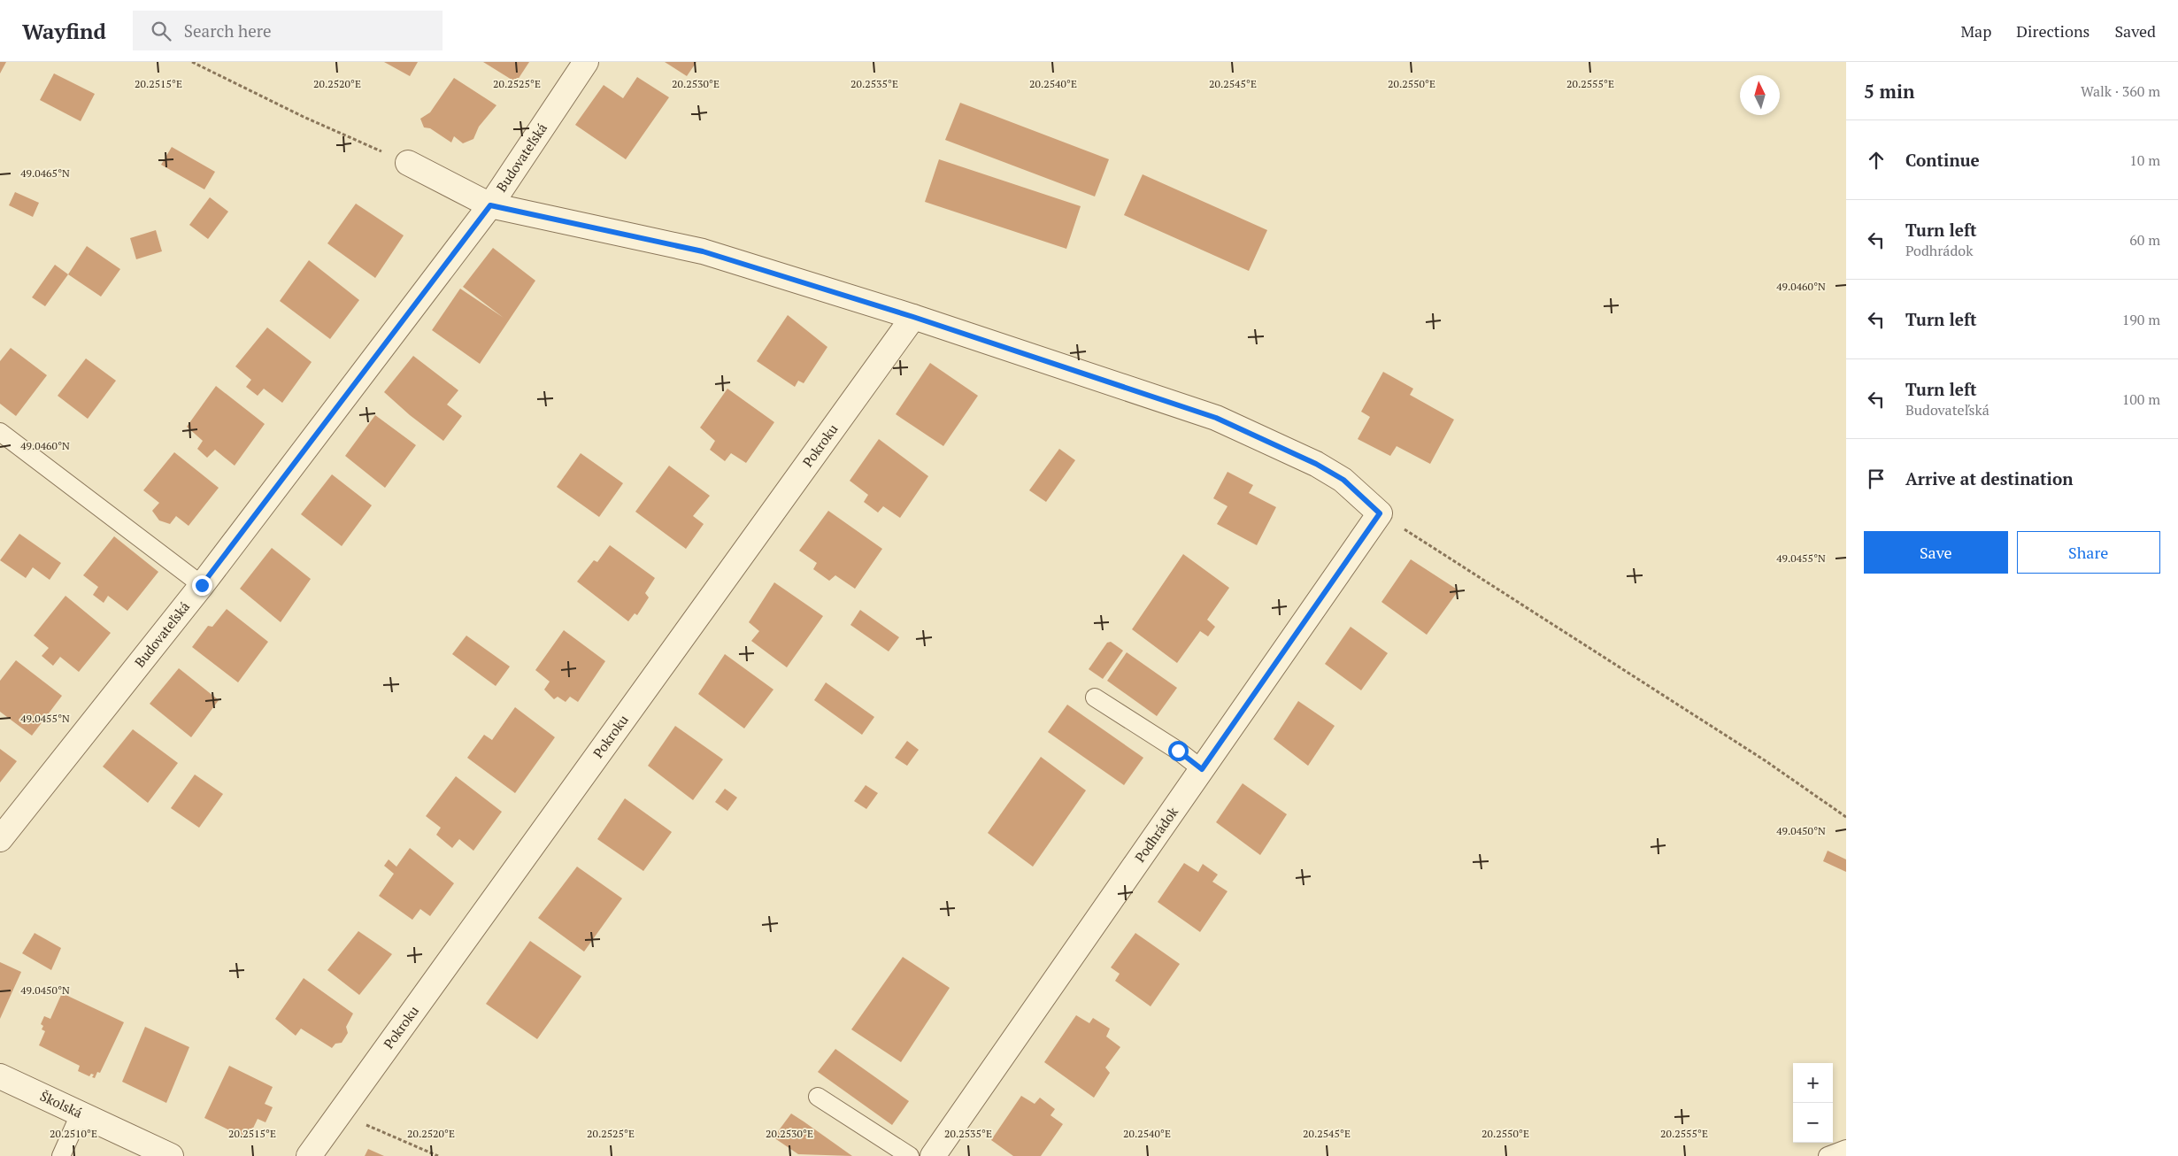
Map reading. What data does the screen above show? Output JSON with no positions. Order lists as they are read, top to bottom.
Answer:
{
  "streets": {
    "street": [
      "Budovateľská",
      "Pokroku",
      "Podhrádok",
      "Školská"
    ]
  },
  "north": "top",
  "page": {
    "header": "Wayfind",
    "search": "Search here",
    "nav": ["Map", "Directions", "Saved"],
    "heading": ["5 min", "Walk · 360 m"],
    "list": [
      ["Continue", "10 m"],
      ["Turn left", "Podhrádok", "60 m"],
      ["Turn left", "190 m"],
      ["Turn left", "Budovateľská", "100 m"],
      "Arrive at destination"
    ],
    "buttons": ["Save", "Share"],
    "map_buttons": ["+", "−"]
  },
  "coordinates": [
    "20.2515°E",
    "20.2520°E",
    "20.2525°E",
    "20.2530°E",
    "20.2535°E",
    "20.2540°E",
    "20.2545°E",
    "20.2550°E",
    "20.2555°E",
    "49.0465°N",
    "49.0460°N",
    "49.0455°N",
    "49.0450°N",
    "20.2510°E"
  ]
}
